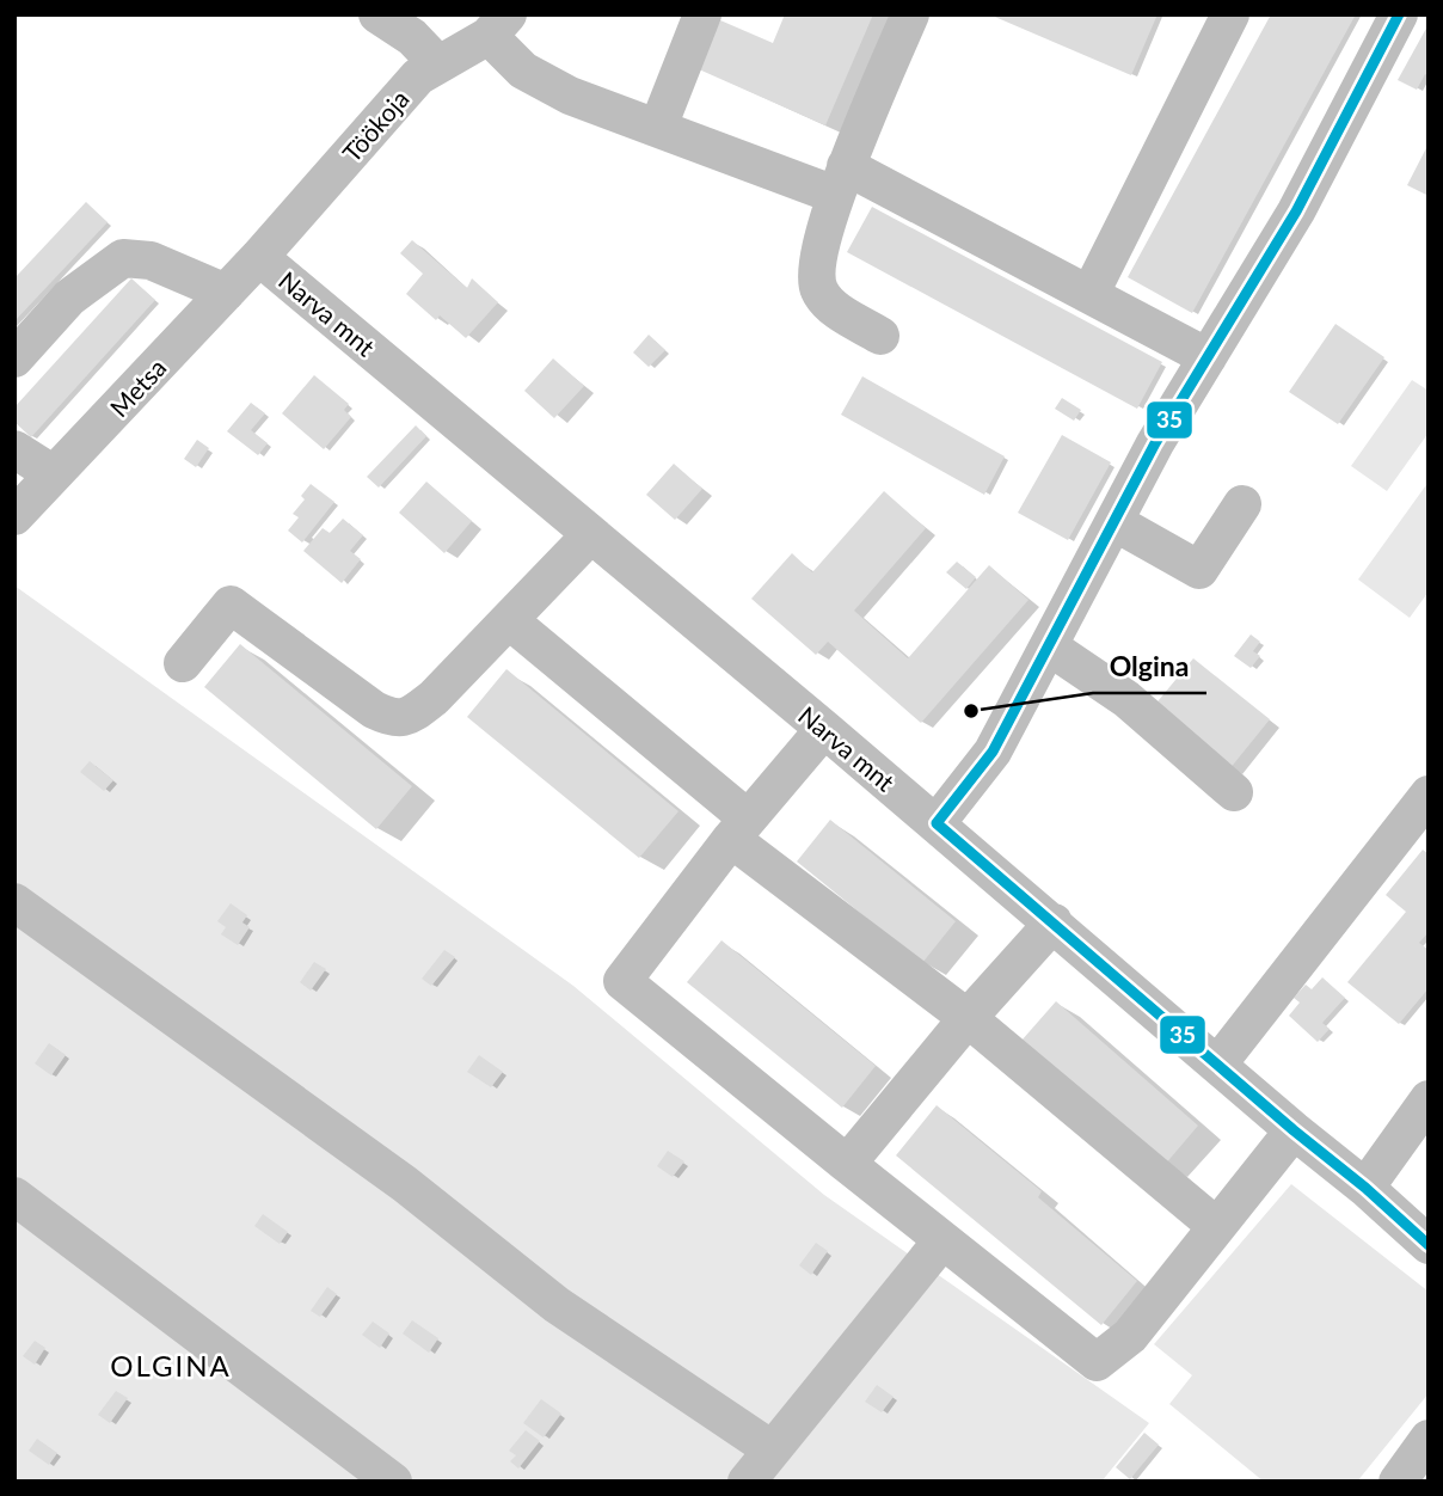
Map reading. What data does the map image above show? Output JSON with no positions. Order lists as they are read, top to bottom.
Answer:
{
  "streets": {
    "street": ["Töökoja", "Narva mnt", "Metsa"]
  },
  "crossings": [
    ["Töökoja", "Narva mnt"],
    ["Töökoja", "Metsa"],
    ["Narva mnt", "Metsa"]
  ],
  "districts": ["OLGINA"],
  "places": ["Olgina"],
  "lines": ["transit line 35"]
}
